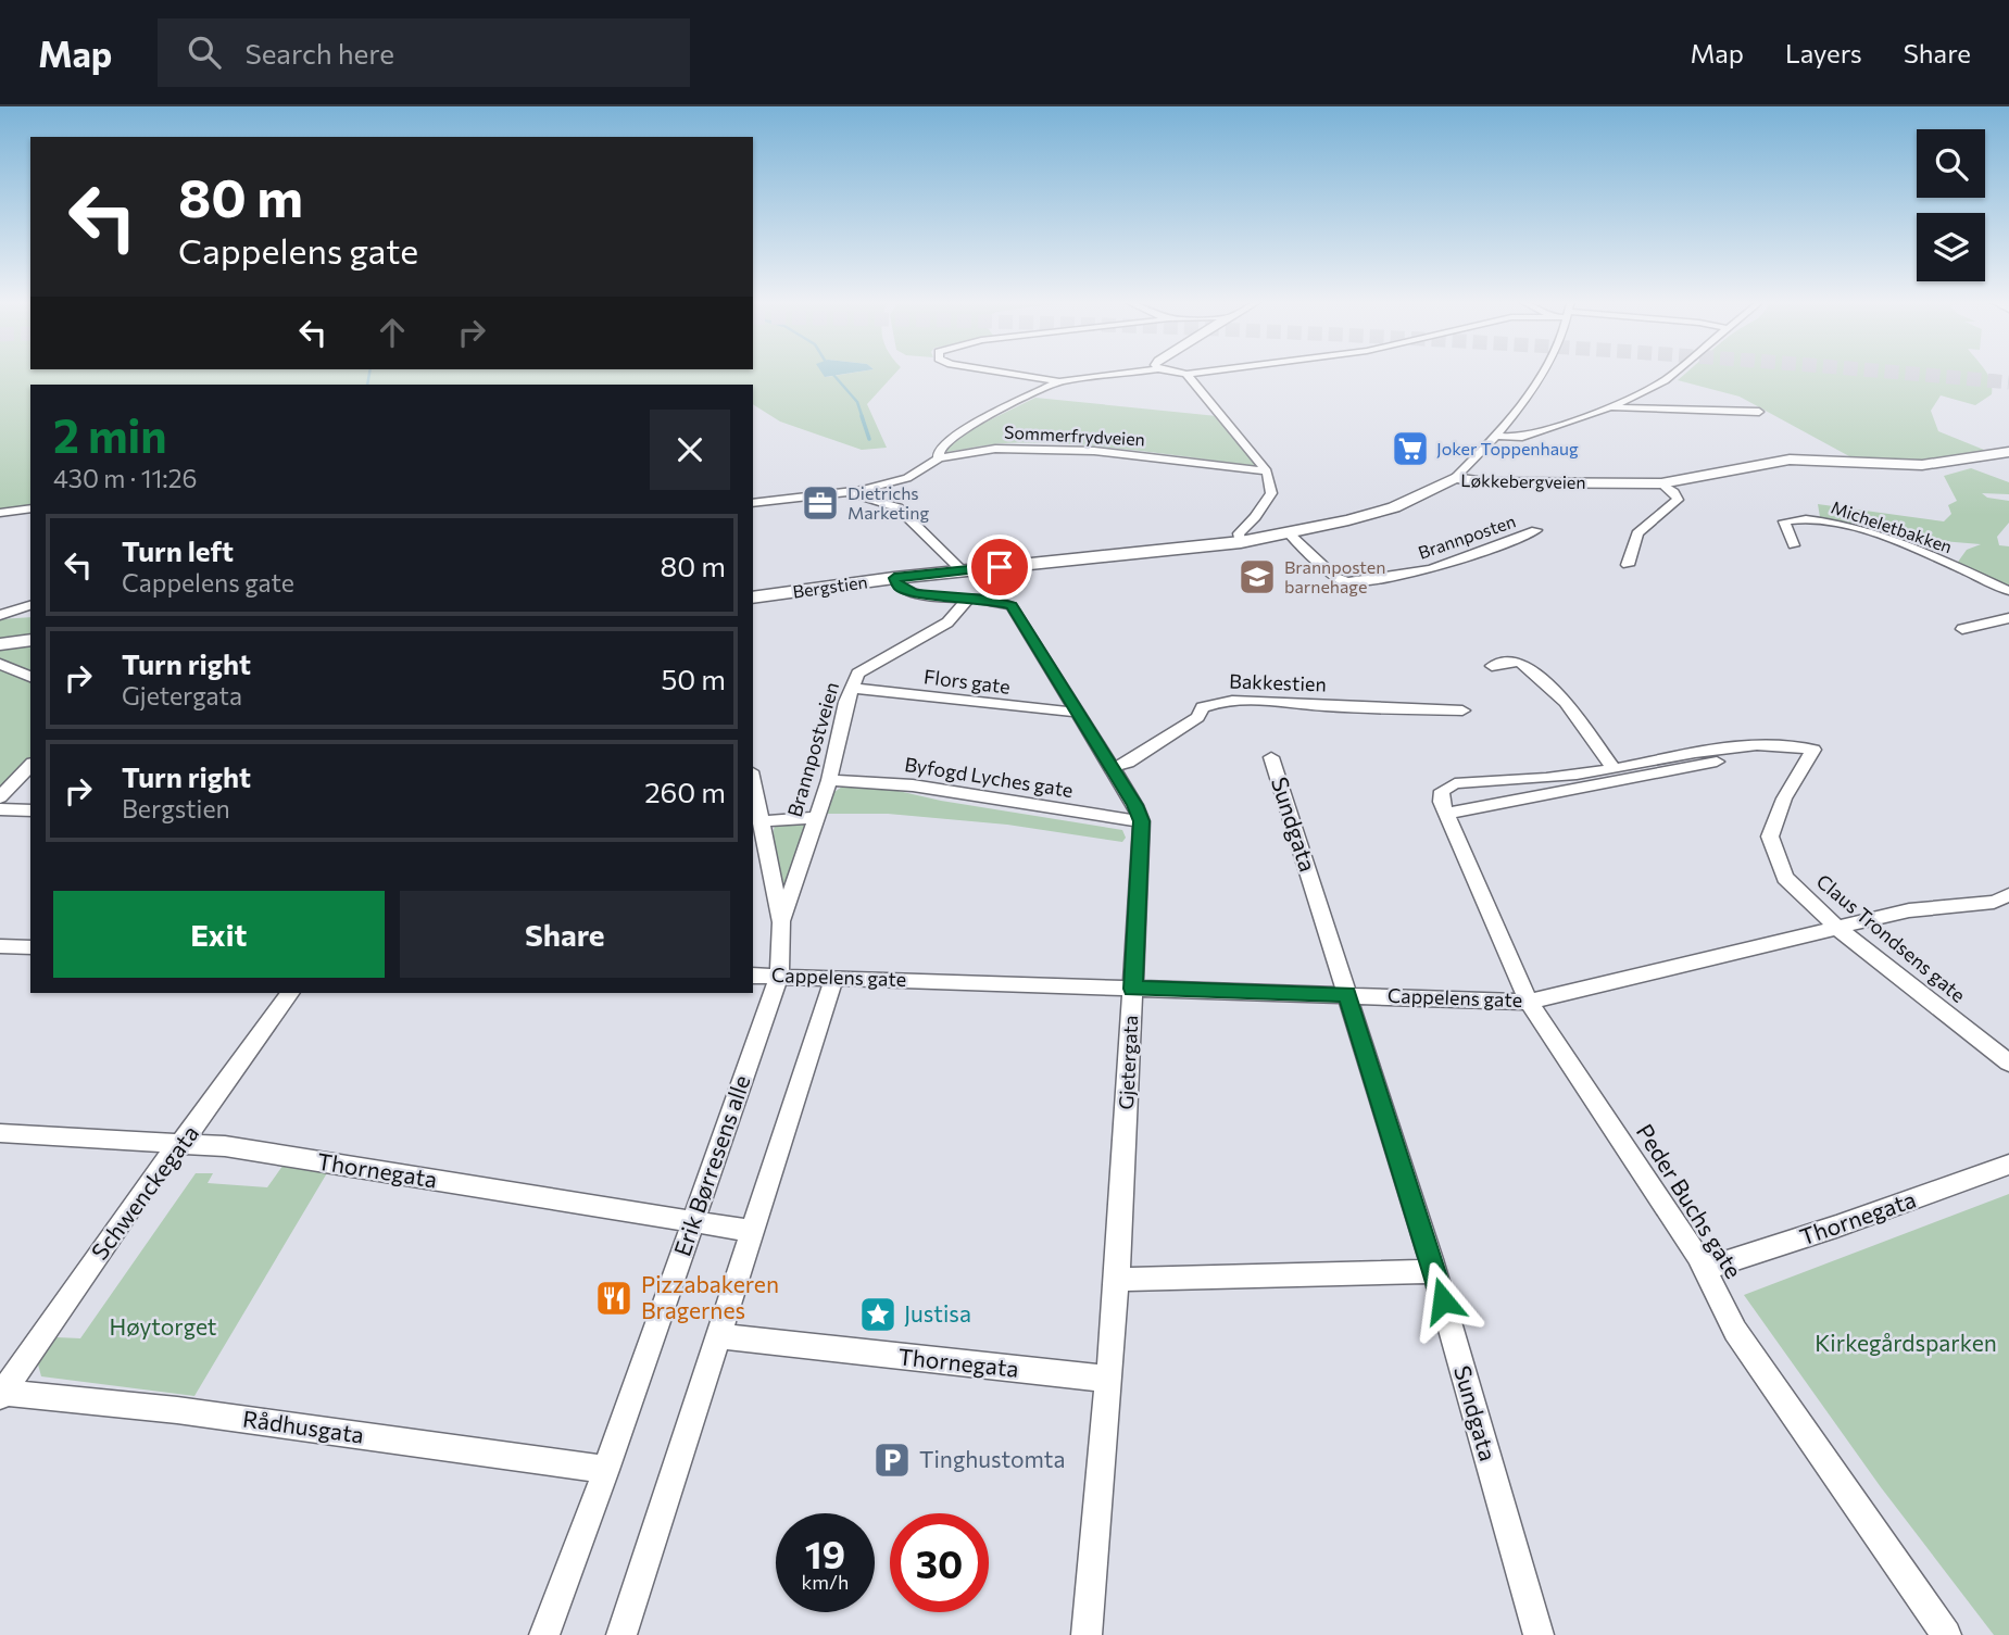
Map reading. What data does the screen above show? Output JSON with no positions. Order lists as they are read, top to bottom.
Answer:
{
  "streets": {
    "main road": ["Løkkebergveien", "Bergstien"],
    "street": [
      "Sommerfrydveien",
      "Micheletbakken",
      "Brannposten",
      "Flors gate",
      "Bakkestien",
      "Brannpostveien",
      "Byfogd Lyches gate",
      "Sundgata",
      "Claus Trondsens gate",
      "Cappelens gate",
      "Gjetergata",
      "Erik Børresens alle",
      "Thornegata",
      "Schwenckegata",
      "Peder Buchs gate",
      "Rådhusgata"
    ]
  },
  "crossings": [
    ["Løkkebergveien", "Brannposten"],
    ["Løkkebergveien", "Bergstien"],
    ["Bergstien", "Gjetergata"],
    ["Flors gate", "Brannpostveien"],
    ["Flors gate", "Gjetergata"],
    ["Bakkestien", "Gjetergata"],
    ["Brannpostveien", "Byfogd Lyches gate"],
    ["Brannpostveien", "Gjetergata"],
    ["Brannpostveien", "Erik Børresens alle"],
    ["Byfogd Lyches gate", "Gjetergata"],
    ["Sundgata", "Cappelens gate"],
    ["Claus Trondsens gate", "Cappelens gate"],
    ["Cappelens gate", "Gjetergata"],
    ["Cappelens gate", "Erik Børresens alle"],
    ["Cappelens gate", "Peder Buchs gate"],
    ["Gjetergata", "Thornegata"],
    ["Erik Børresens alle", "Thornegata"],
    ["Erik Børresens alle", "Rådhusgata"],
    ["Thornegata", "Schwenckegata"],
    ["Thornegata", "Peder Buchs gate"],
    ["Schwenckegata", "Rådhusgata"]
  ],
  "parks": ["Høytorget", "Kirkegårdsparken"],
  "places": {
    "supermarket": ["Joker Toppenhaug"],
    "office": ["Dietrichs Marketing"],
    "school or university": ["Brannposten barnehage"],
    "restaurant": ["Pizzabakeren Bragernes"],
    "place": ["Justisa"],
    "parking": ["Tinghustomta"]
  },
  "page": {
    "header": "Map",
    "search": "Search here",
    "nav": ["Map", "Layers", "Share"],
    "turn": ["80 m", "Cappelens gate"],
    "heading": ["2 min", "430 m · 11:26"],
    "list": [
      {
        "name": "Turn left",
        "note": "Cappelens gate",
        "value": "80 m"
      },
      {
        "name": "Turn right",
        "note": "Gjetergata",
        "value": "50 m"
      },
      {
        "name": "Turn right",
        "note": "Bergstien",
        "value": "260 m"
      }
    ],
    "buttons": ["Exit", "Share"],
    "speed": "19 km/h",
    "limit": "30"
  }
}
